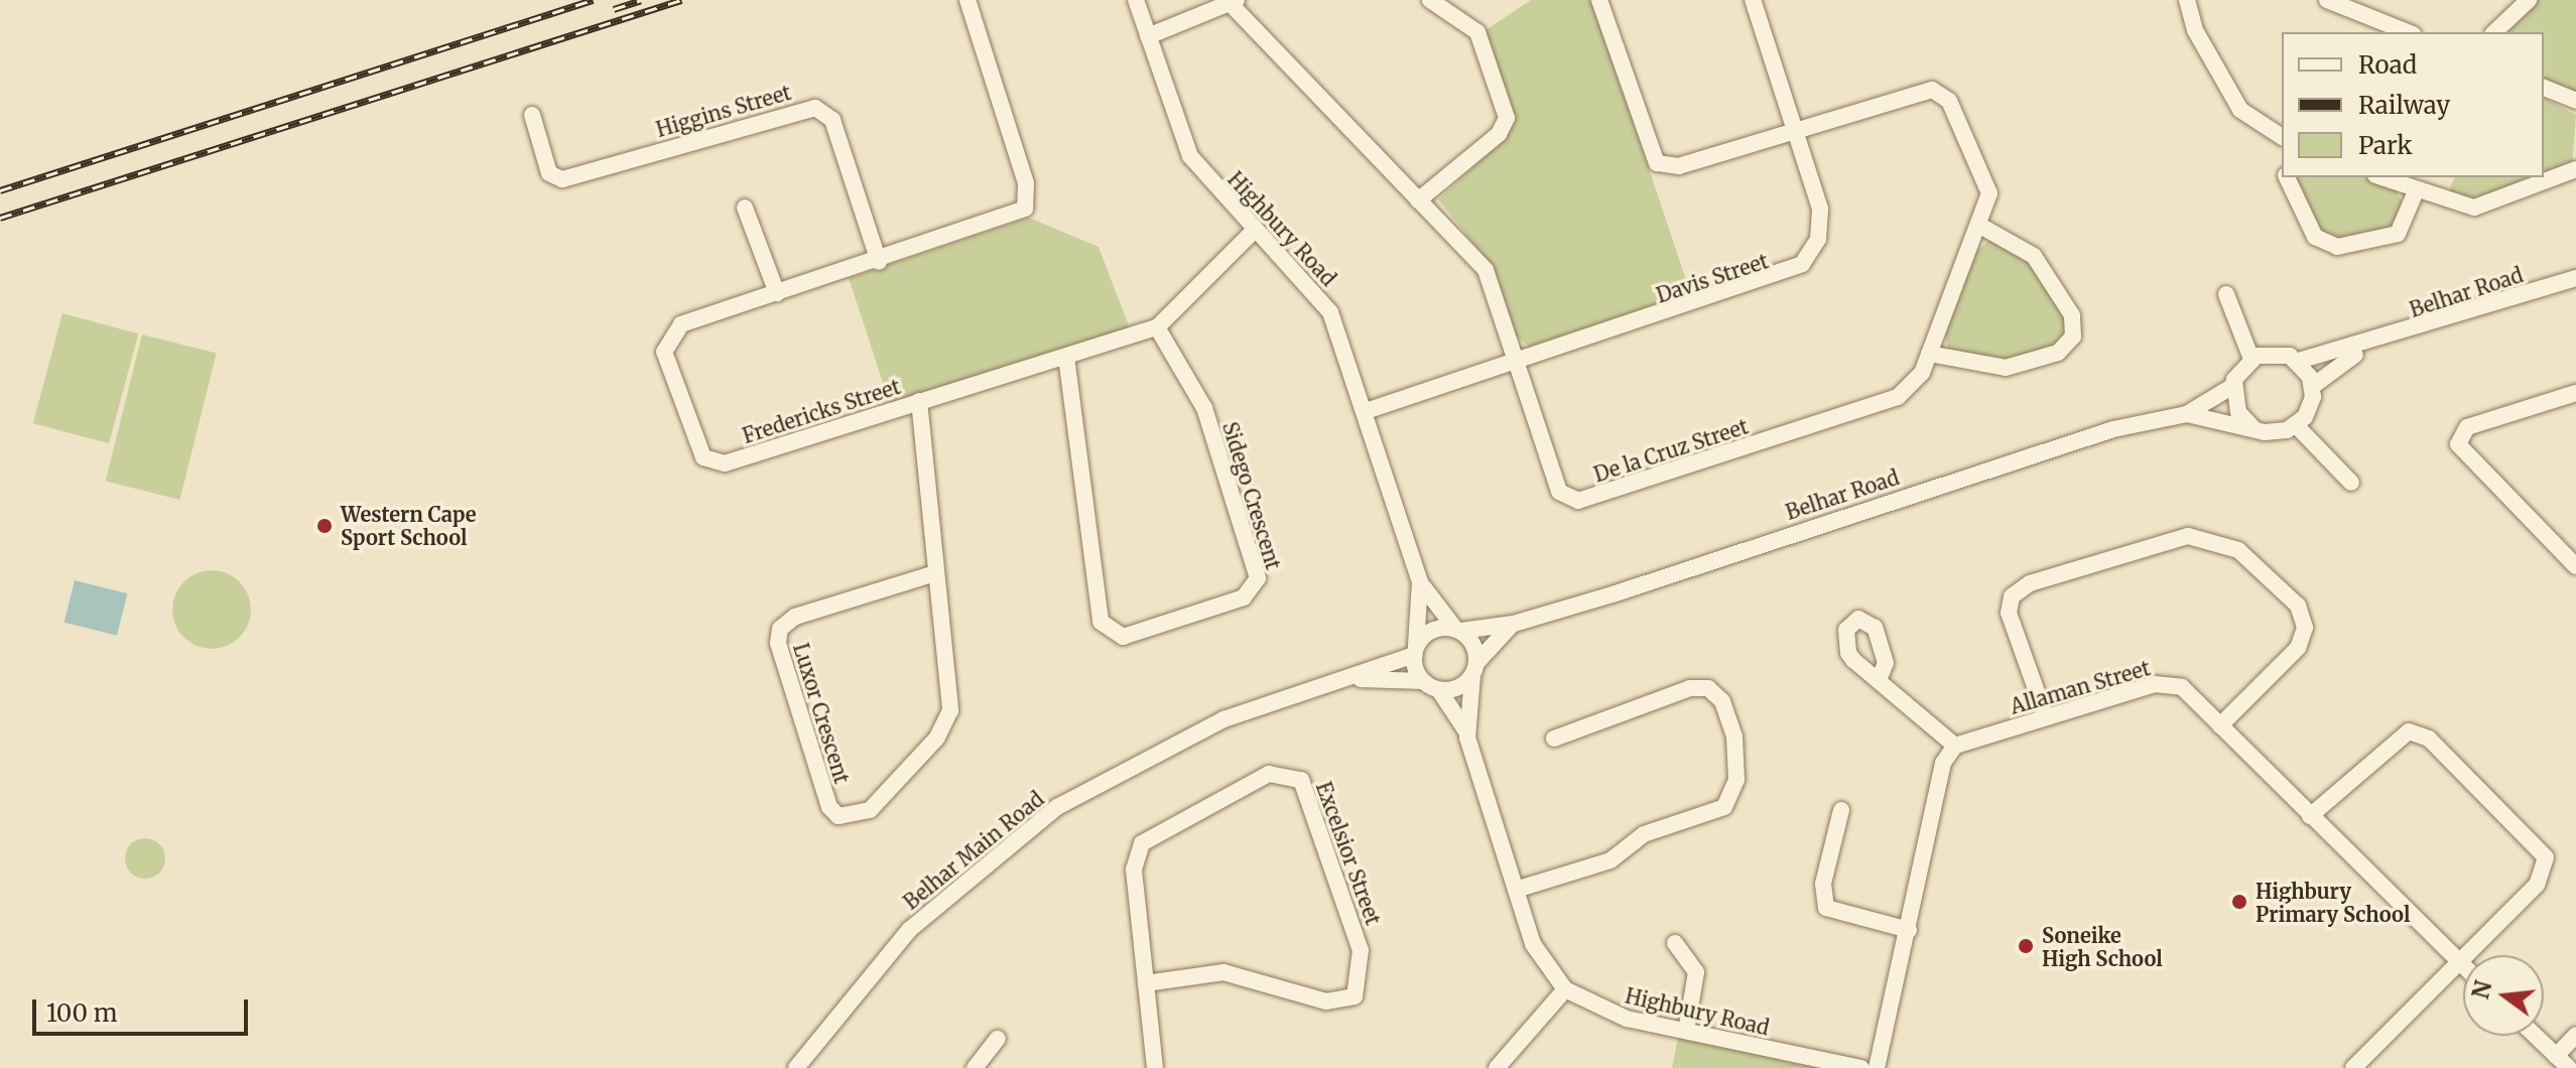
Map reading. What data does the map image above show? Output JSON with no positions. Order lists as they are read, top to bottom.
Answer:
{
  "streets": {
    "street": [
      "Higgins Street",
      "Highbury Road",
      "Davis Street",
      "Belhar Road",
      "Fredericks Street",
      "De la Cruz Street",
      "Sidego Crescent",
      "Allaman Street",
      "Luxor Crescent",
      "Belhar Main Road",
      "Excelsior Street"
    ]
  },
  "crossings": [
    ["Higgins Street", "Fredericks Street"],
    ["Highbury Road", "Davis Street"],
    ["Highbury Road", "Belhar Road"],
    ["Highbury Road", "Fredericks Street"],
    ["Davis Street", "De la Cruz Street"],
    ["Fredericks Street", "Sidego Crescent"],
    ["Fredericks Street", "Luxor Crescent"]
  ],
  "places": ["Western Cape Sport School", "Highbury Primary School", "Soneike High School"],
  "legend": ["Road", "Railway", "Park"],
  "scale_bar": "100 m",
  "north": "left"
}
